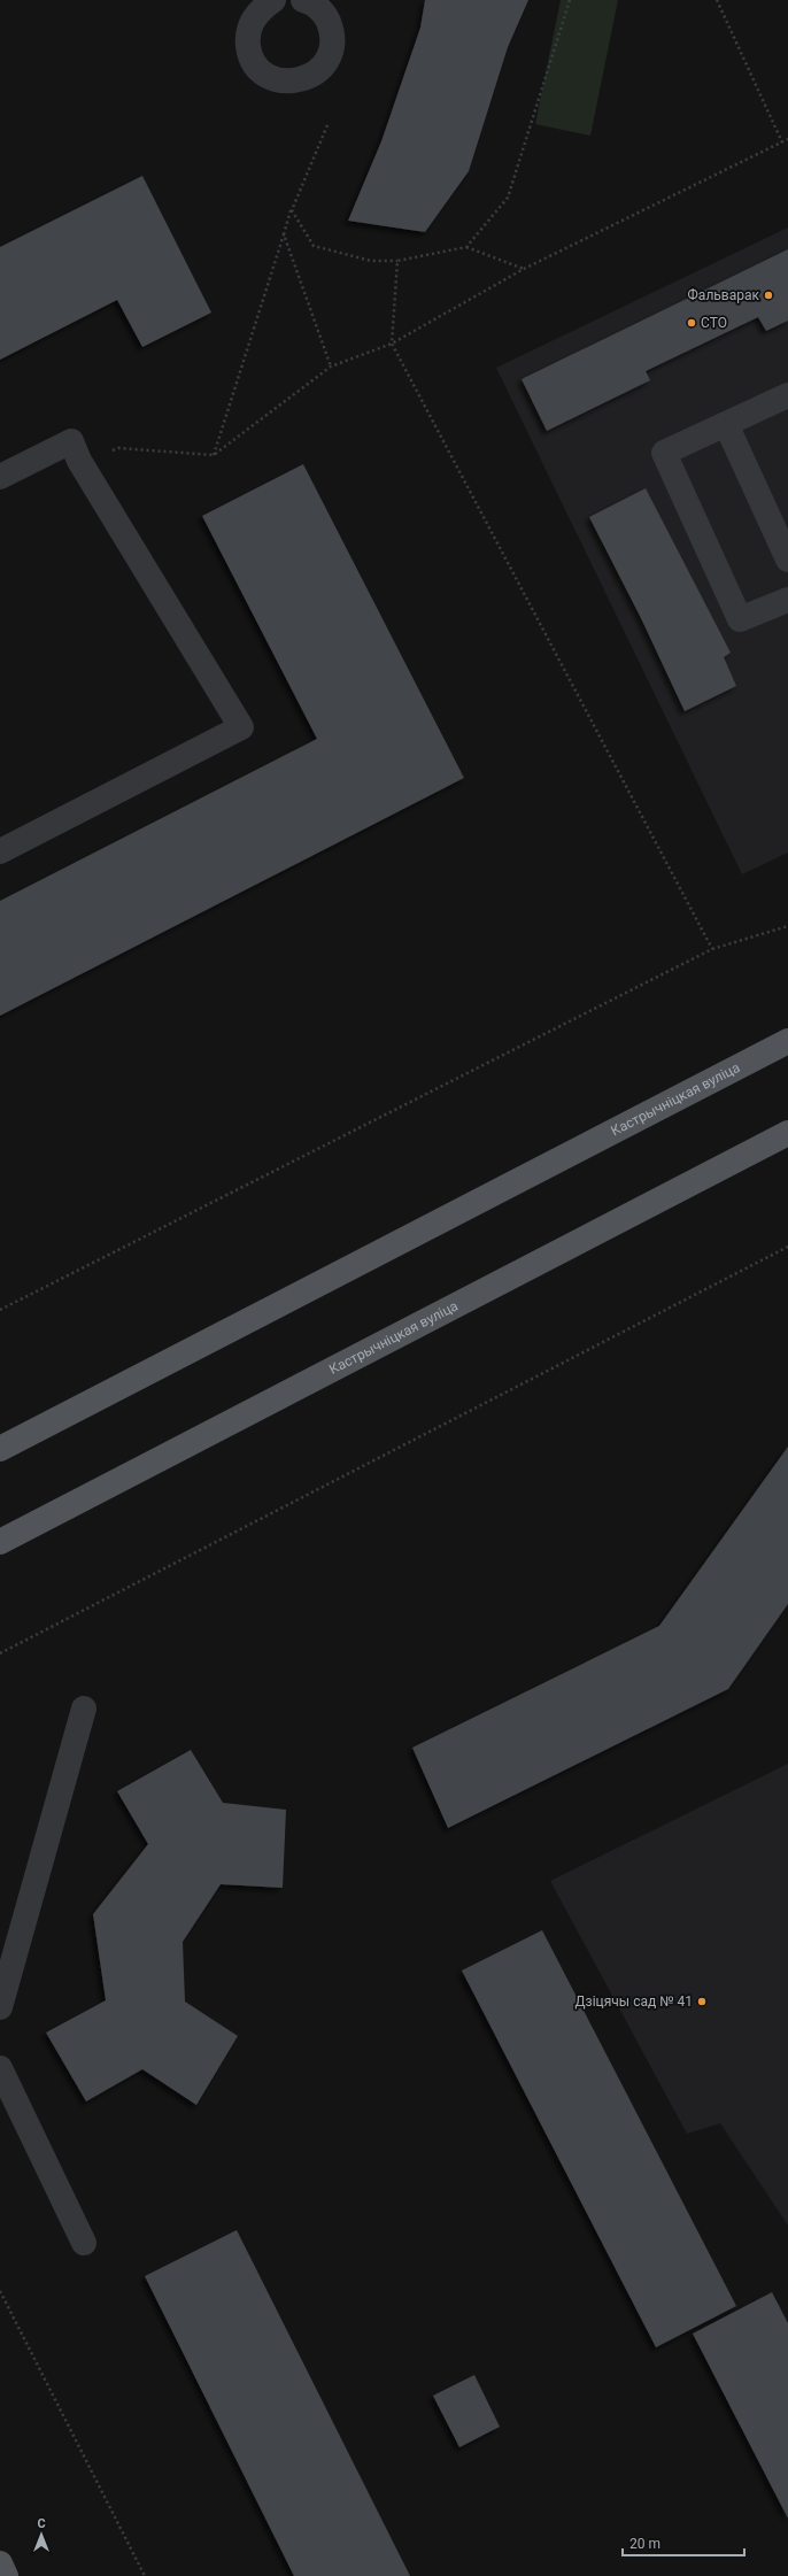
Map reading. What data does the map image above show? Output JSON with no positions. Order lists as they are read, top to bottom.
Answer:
{
  "streets": {
    "main road": ["Кастрычніцкая вуліца"]
  },
  "places": ["Фальварак", "СТО", "Дзіцячы сад № 41"],
  "scale_bar": "20 m",
  "north": "top"
}
